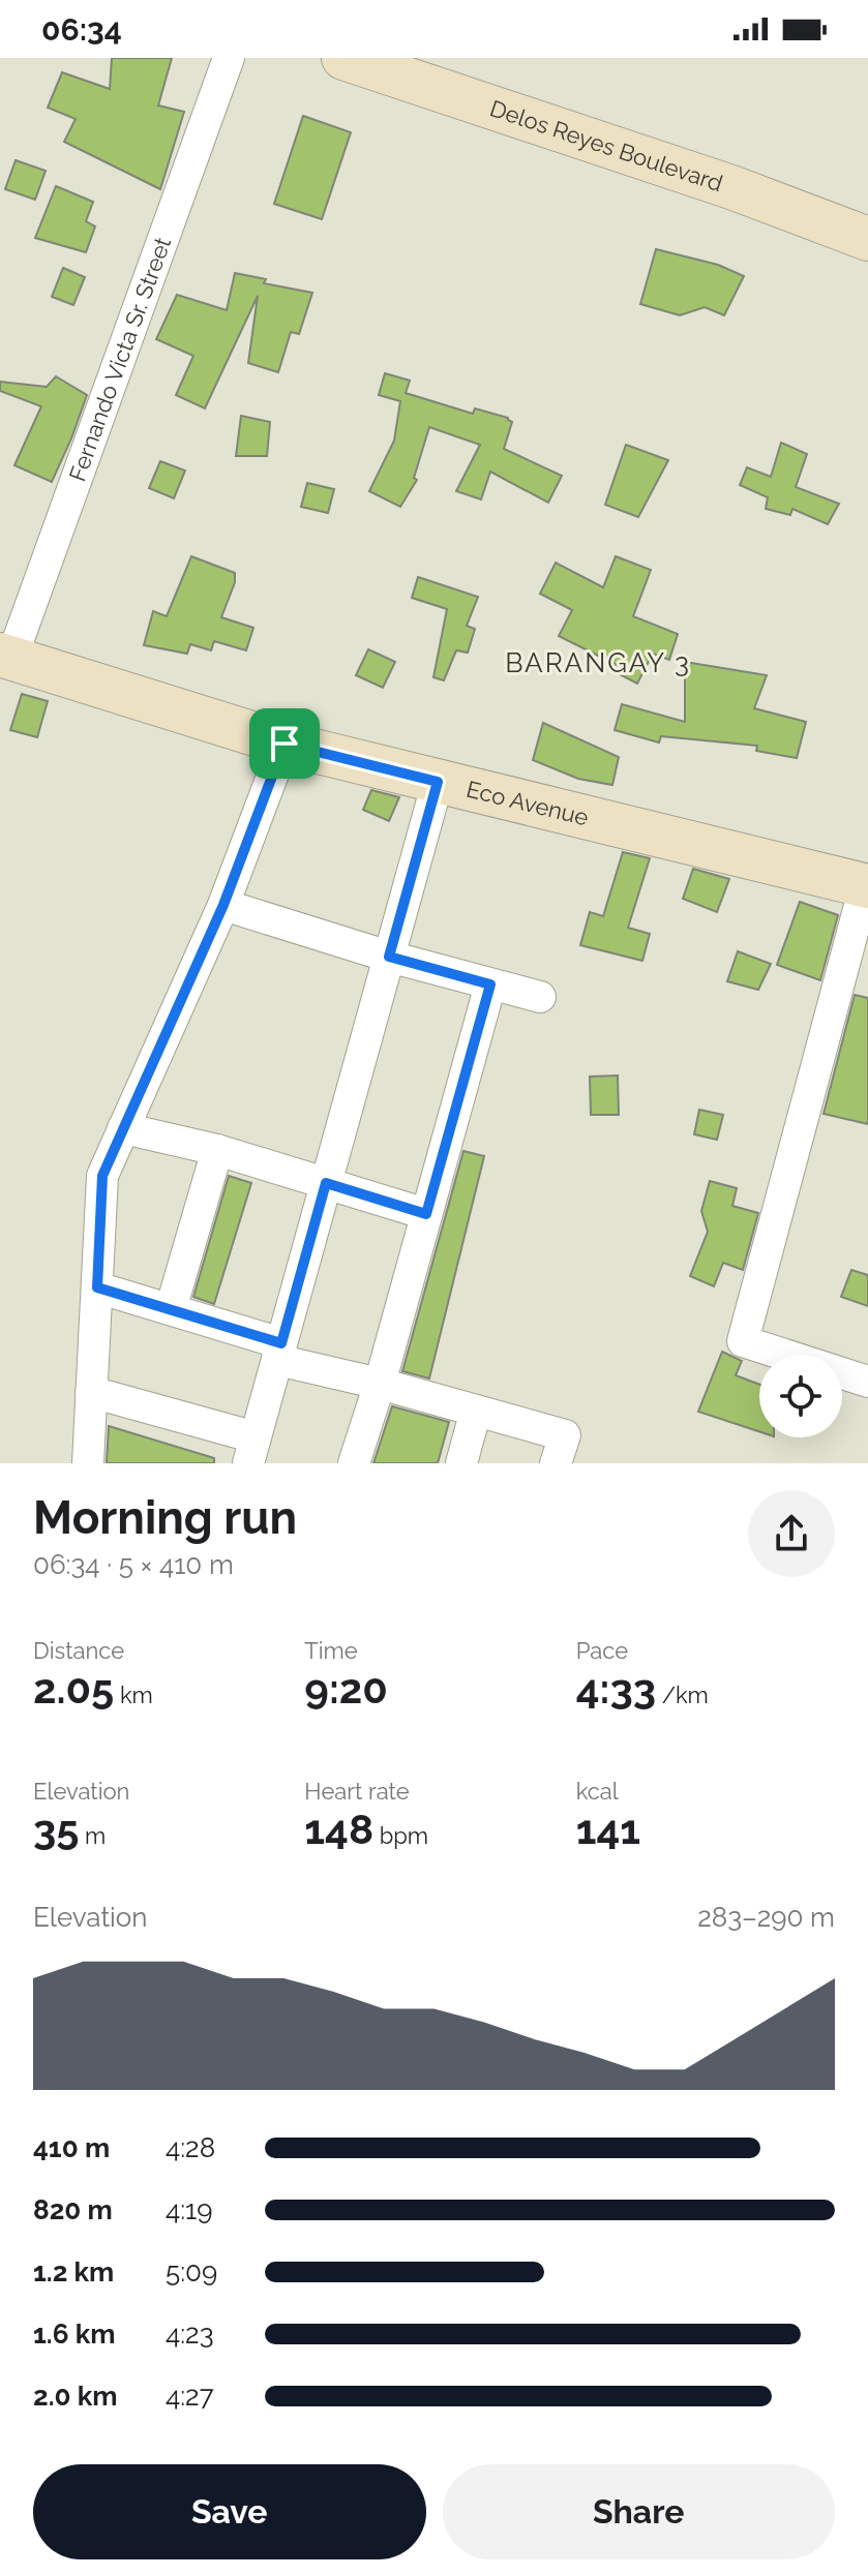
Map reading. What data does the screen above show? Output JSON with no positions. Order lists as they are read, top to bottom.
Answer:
{
  "streets": {
    "main road": ["Delos Reyes Boulevard", "Eco Avenue"],
    "street": ["Fernando Victa Sr. Street"]
  },
  "crossings": [
    ["Fernando Victa Sr. Street", "Eco Avenue"]
  ],
  "districts": ["BARANGAY 3"],
  "page": {
    "status": "06:34",
    "heading": ["Morning run", "06:34 · 5 × 410 m"],
    "stats": [
      ["Distance", "2.05 km"],
      ["Time", "9:20"],
      ["Pace", "4:33 /km"],
      ["Elevation", "35 m"],
      ["Heart rate", "148 bpm"],
      ["kcal", "141"]
    ],
    "chart": ["Elevation", "283–290 m"],
    "list": [
      {
        "name": "410 m",
        "note": "4:28"
      },
      {
        "name": "820 m",
        "note": "4:19"
      },
      {
        "name": "1.2 km",
        "note": "5:09"
      },
      {
        "name": "1.6 km",
        "note": "4:23"
      },
      {
        "name": "2.0 km",
        "note": "4:27"
      }
    ],
    "buttons": ["Save", "Share"]
  }
}
